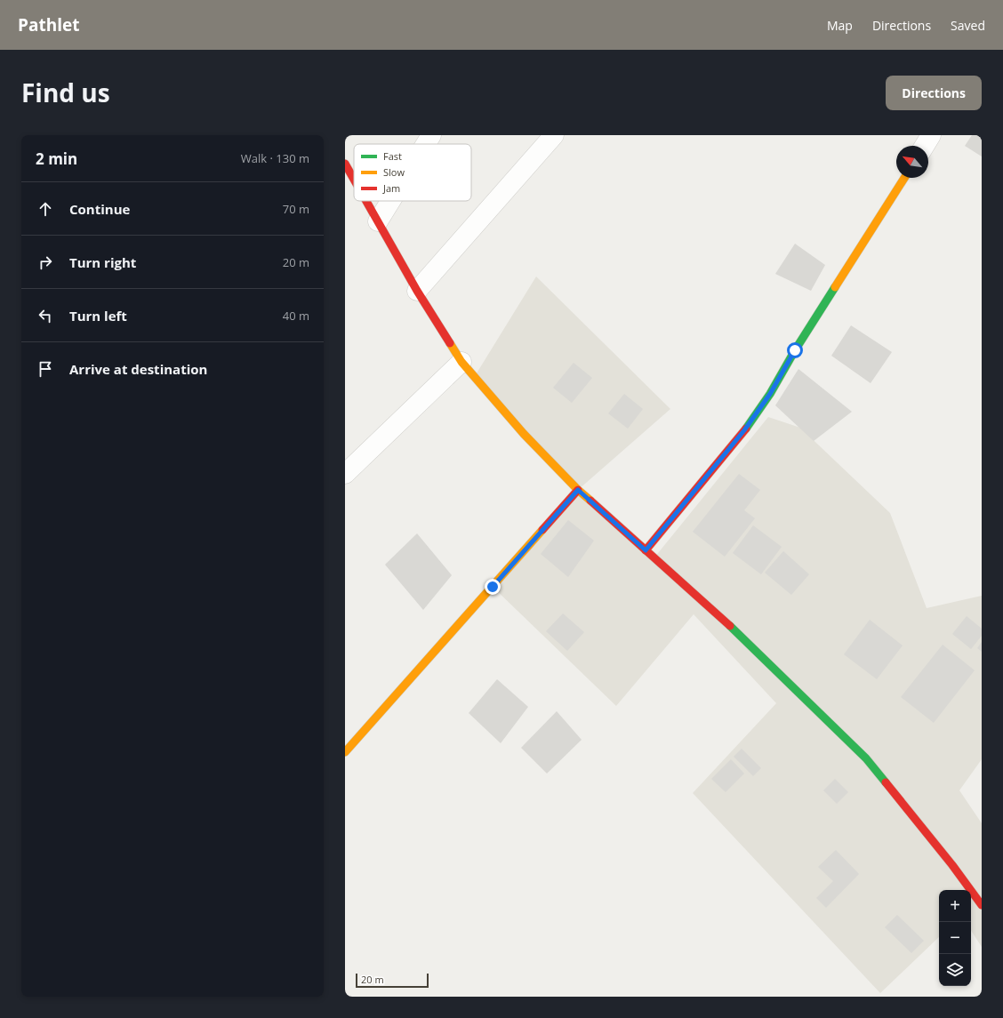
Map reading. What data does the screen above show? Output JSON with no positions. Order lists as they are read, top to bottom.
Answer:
{
  "legend": ["Fast", "Slow", "Jam"],
  "scale_bar": "20 m",
  "north": "top left",
  "page": {
    "header": "Pathlet",
    "nav": ["Map", "Directions", "Saved"],
    "title": "Find us",
    "buttons": "Directions",
    "heading": ["2 min", "Walk · 130 m"],
    "list": [
      ["Continue", "70 m"],
      ["Turn right", "20 m"],
      ["Turn left", "40 m"],
      "Arrive at destination"
    ],
    "map_buttons": ["+", "−"],
    "scale": "20 m"
  }
}
